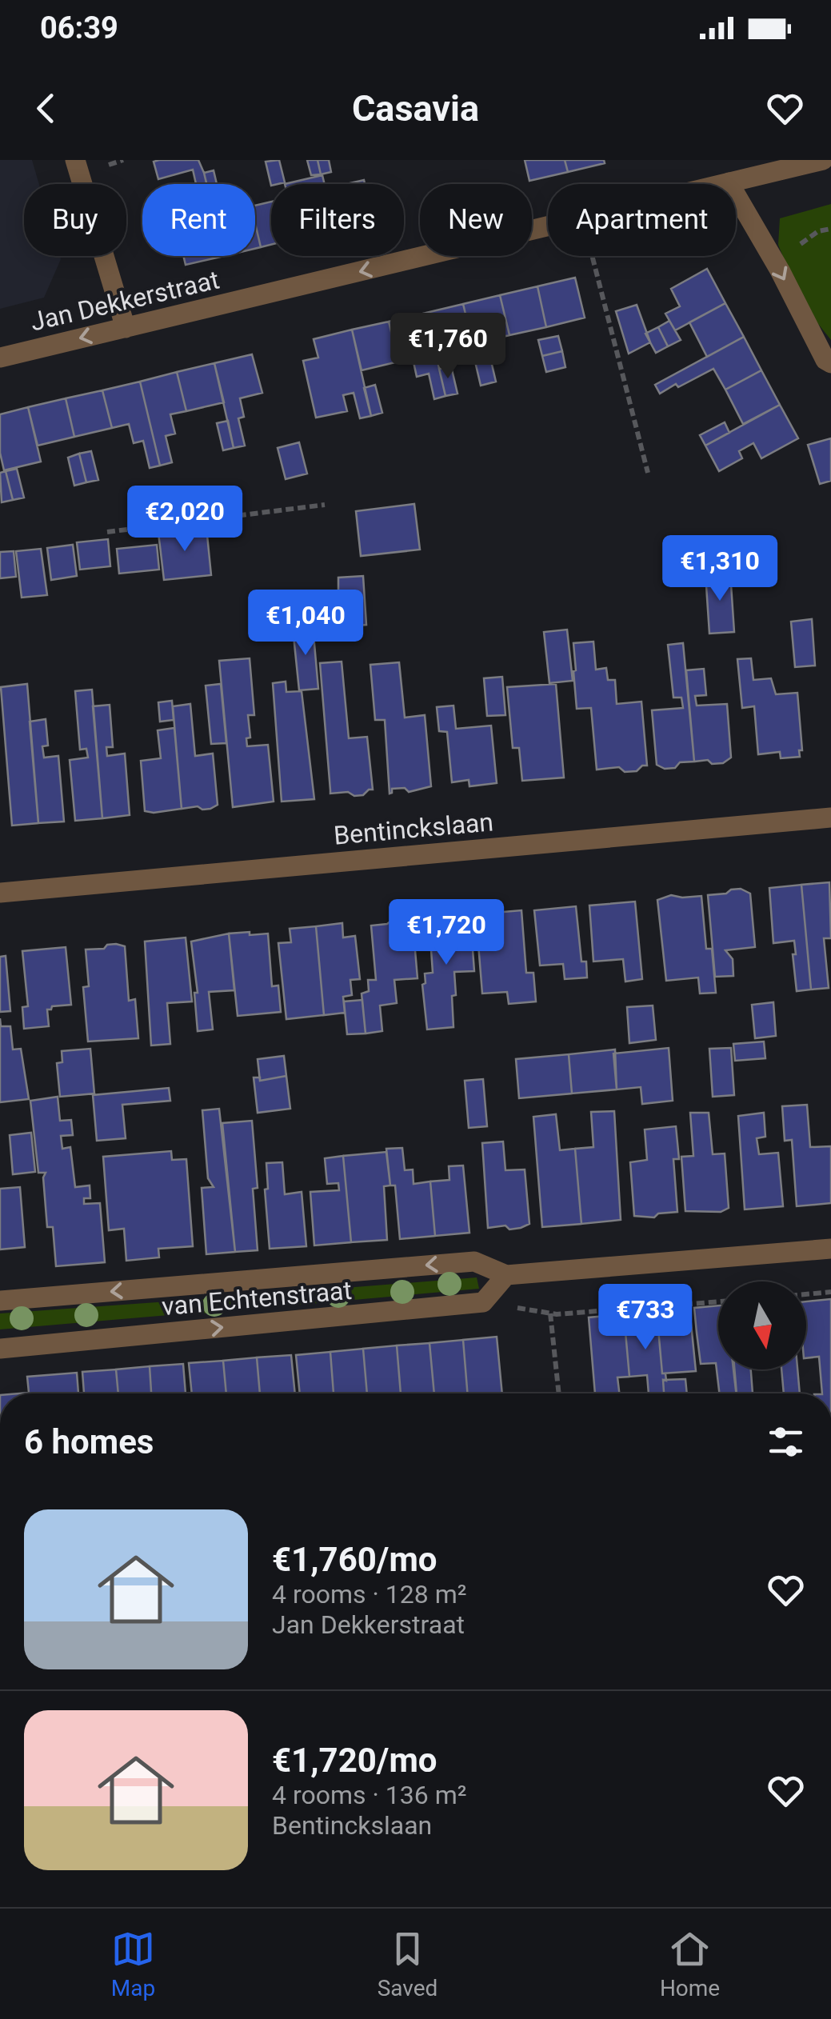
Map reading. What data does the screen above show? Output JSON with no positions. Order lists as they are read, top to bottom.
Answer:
{
  "streets": {
    "street": ["Jan Dekkerstraat", "Bentinckslaan", "van Echtenstraat"]
  },
  "one_way": ["Jan Dekkerstraat"],
  "north": "bottom",
  "page": {
    "status": "06:39",
    "header": "Casavia",
    "chip": [
      "Buy",
      "Rent",
      "Filters",
      "New",
      "Apartment"
    ],
    "price": [
      "€1,760",
      "€2,020",
      "€1,310",
      "€1,040",
      "€1,720",
      "€733"
    ],
    "heading": "6 homes",
    "list": [
      {
        "name": "€1,760/mo",
        "note": "4 rooms · 128 m² · Jan Dekkerstraat"
      },
      {
        "name": "€1,720/mo",
        "note": "4 rooms · 136 m² · Bentinckslaan"
      }
    ],
    "tabs": ["Map", "Saved", "Home"]
  }
}
